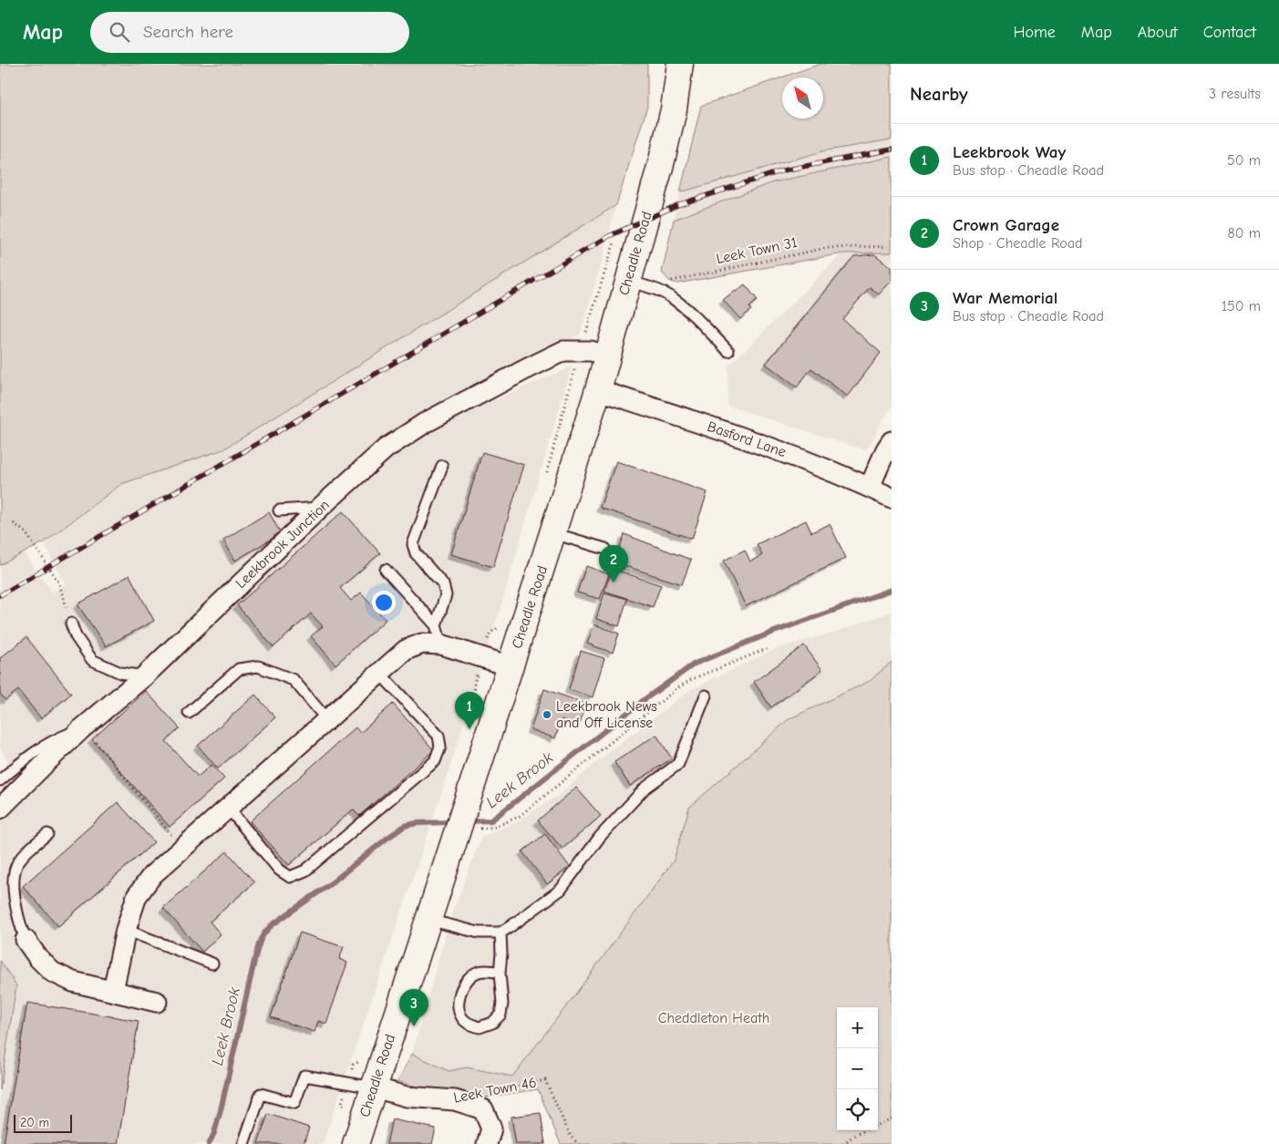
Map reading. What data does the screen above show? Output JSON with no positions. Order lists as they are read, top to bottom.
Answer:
{
  "streets": {
    "highway": ["Cheadle Road"],
    "street": ["Basford Lane", "Leekbrook Junction", "Leek Town 46"],
    "path": ["Leek Town 31"]
  },
  "crossings": [
    ["Cheadle Road", "Basford Lane"],
    ["Cheadle Road", "Leekbrook Junction"],
    ["Cheadle Road", "Leek Town 46"]
  ],
  "water": ["Leek Brook"],
  "parks": ["Cheddleton Heath"],
  "places": ["Leekbrook News and Off License"],
  "scale_bar": "20 m",
  "north": "top left",
  "page": {
    "header": "Map",
    "search": "Search here",
    "nav": [
      "Home",
      "Map",
      "About",
      "Contact"
    ],
    "heading": ["Nearby", "3 results"],
    "list": [
      {
        "mark": "1",
        "name": "Leekbrook Way",
        "note": "Bus stop · Cheadle Road",
        "value": "50 m"
      },
      {
        "mark": "2",
        "name": "Crown Garage",
        "note": "Shop · Cheadle Road",
        "value": "80 m"
      },
      {
        "mark": "3",
        "name": "War Memorial",
        "note": "Bus stop · Cheadle Road",
        "value": "150 m"
      }
    ],
    "pins": ["2", "1", "3"],
    "map_buttons": ["+", "−"],
    "scale": "20 m"
  }
}
